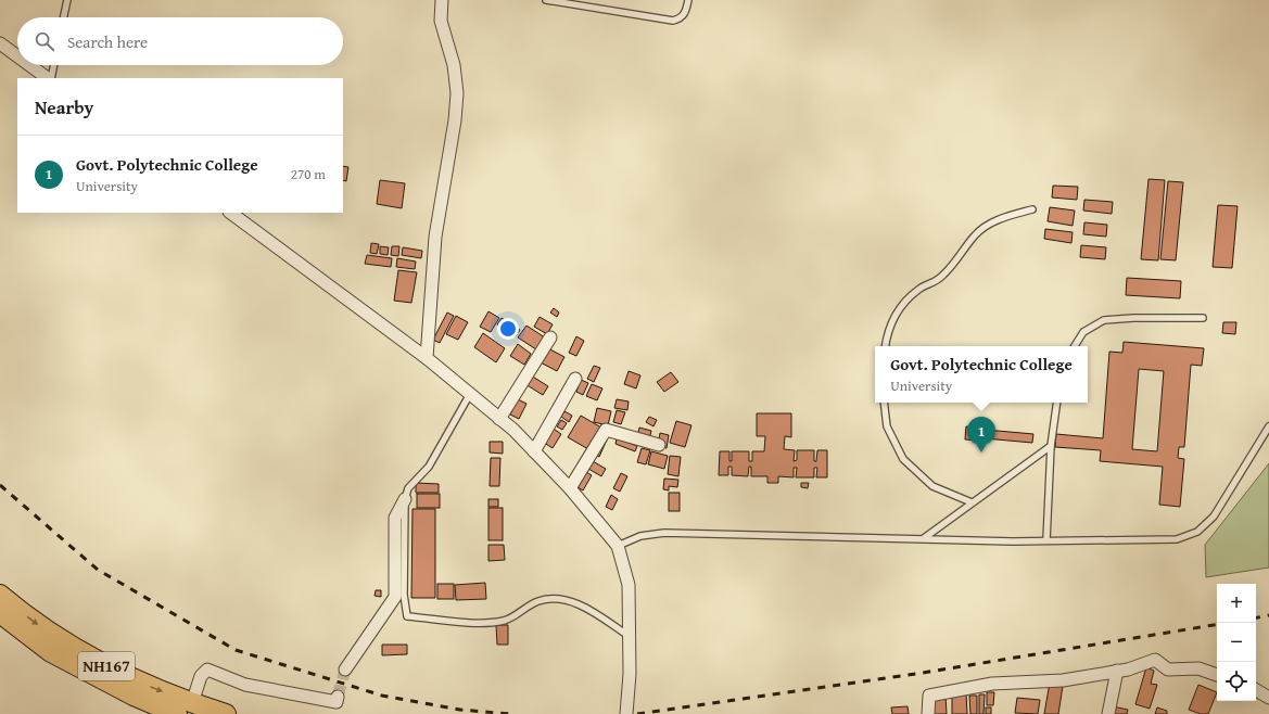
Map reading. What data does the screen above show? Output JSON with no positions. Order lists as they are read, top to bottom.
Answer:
{
  "streets": {
    "highway": ["NH167"]
  },
  "page": {
    "search": "Search here",
    "heading": "Nearby",
    "list": [
      {
        "mark": "1",
        "name": "Govt. Polytechnic College",
        "note": "University",
        "value": "270 m"
      }
    ],
    "popup": ["Govt. Polytechnic College", "University"],
    "pins": "1",
    "map_buttons": ["+", "−"]
  }
}
